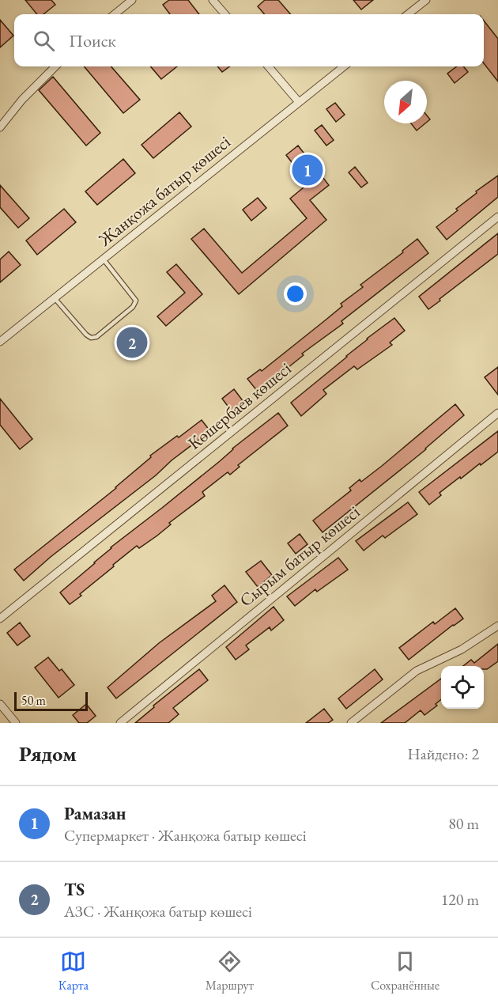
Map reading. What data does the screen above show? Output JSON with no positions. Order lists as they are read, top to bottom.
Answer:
{
  "streets": {
    "street": ["Жанқожа батыр көшесі", "Көшербаев көшесі", "Сырым батыр көшесі"]
  },
  "scale_bar": "50 m",
  "north": "bottom left",
  "page": {
    "search": "Поиск",
    "pins": ["1", "2"],
    "scale": "50 m",
    "heading": ["Рядом", "Найдено: 2"],
    "list": [
      {
        "mark": "1",
        "name": "Рамазан",
        "note": "Супермаркет · Жанқожа батыр көшесі",
        "value": "80 m"
      },
      {
        "mark": "2",
        "name": "TS",
        "note": "АЗС · Жанқожа батыр көшесі",
        "value": "120 m"
      }
    ],
    "nav": ["Карта", "Маршрут", "Сохранённые"]
  }
}
